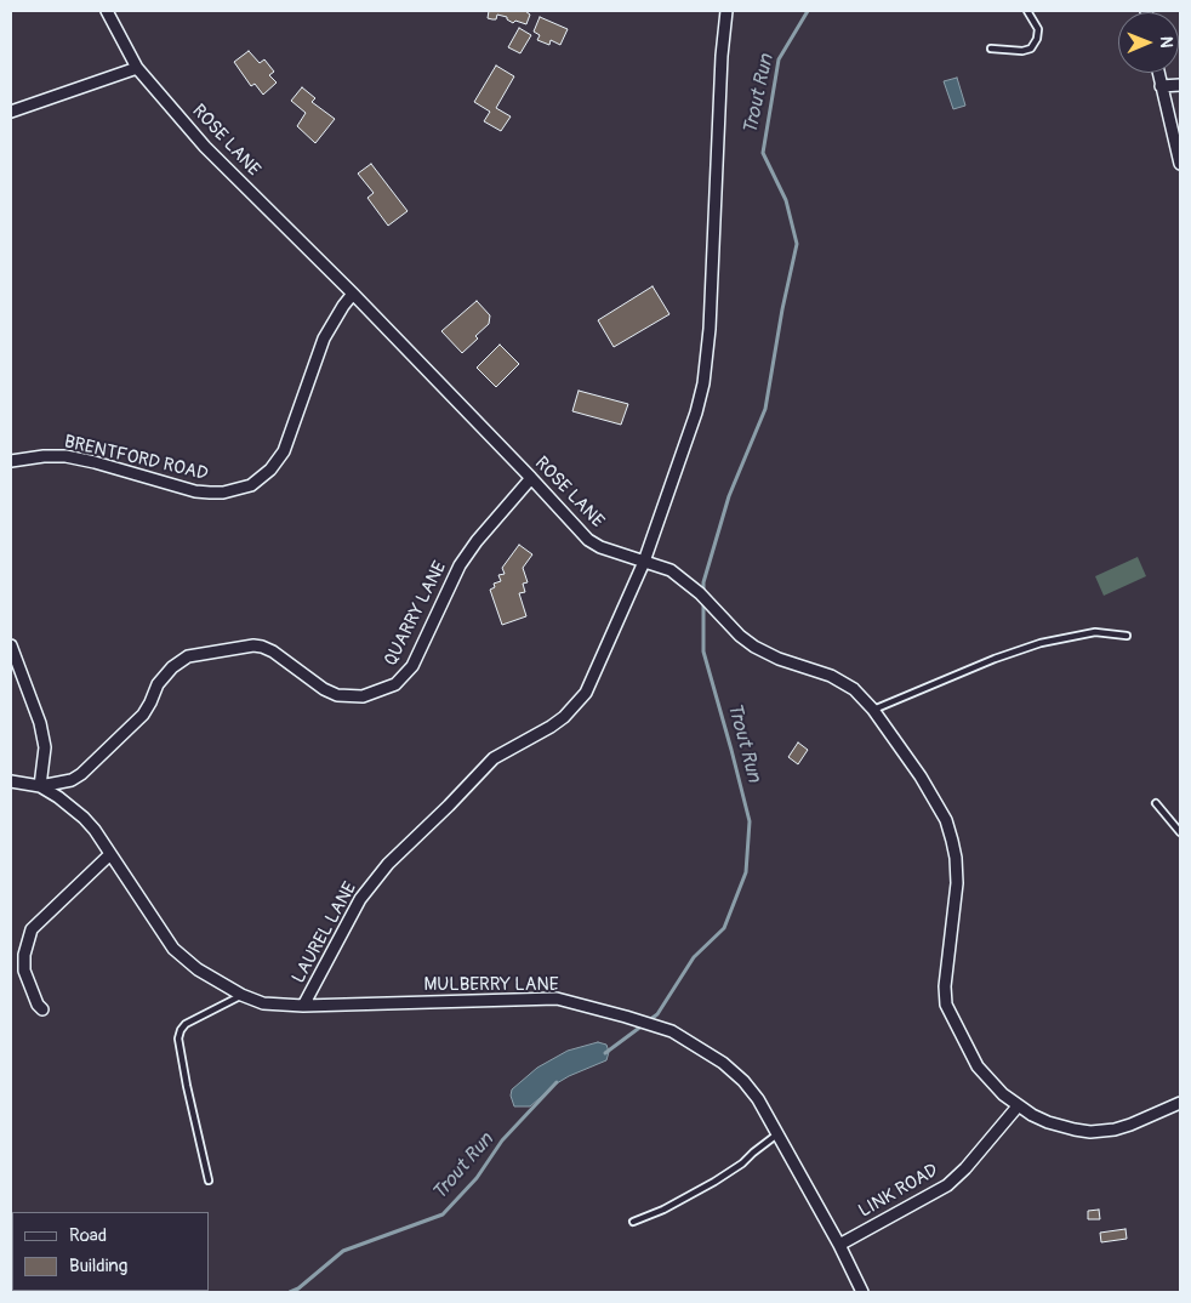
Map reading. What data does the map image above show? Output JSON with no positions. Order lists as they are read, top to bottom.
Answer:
{
  "streets": {
    "street": [
      "ROSE LANE",
      "BRENTFORD ROAD",
      "QUARRY LANE",
      "LAUREL LANE",
      "MULBERRY LANE",
      "LINK ROAD"
    ]
  },
  "crossings": [
    ["ROSE LANE", "BRENTFORD ROAD"],
    ["ROSE LANE", "QUARRY LANE"],
    ["ROSE LANE", "LAUREL LANE"],
    ["ROSE LANE", "LINK ROAD"],
    ["QUARRY LANE", "LAUREL LANE"],
    ["LAUREL LANE", "MULBERRY LANE"],
    ["MULBERRY LANE", "LINK ROAD"]
  ],
  "water": ["Trout Run"],
  "legend": ["Road", "Building"],
  "north": "right"
}
